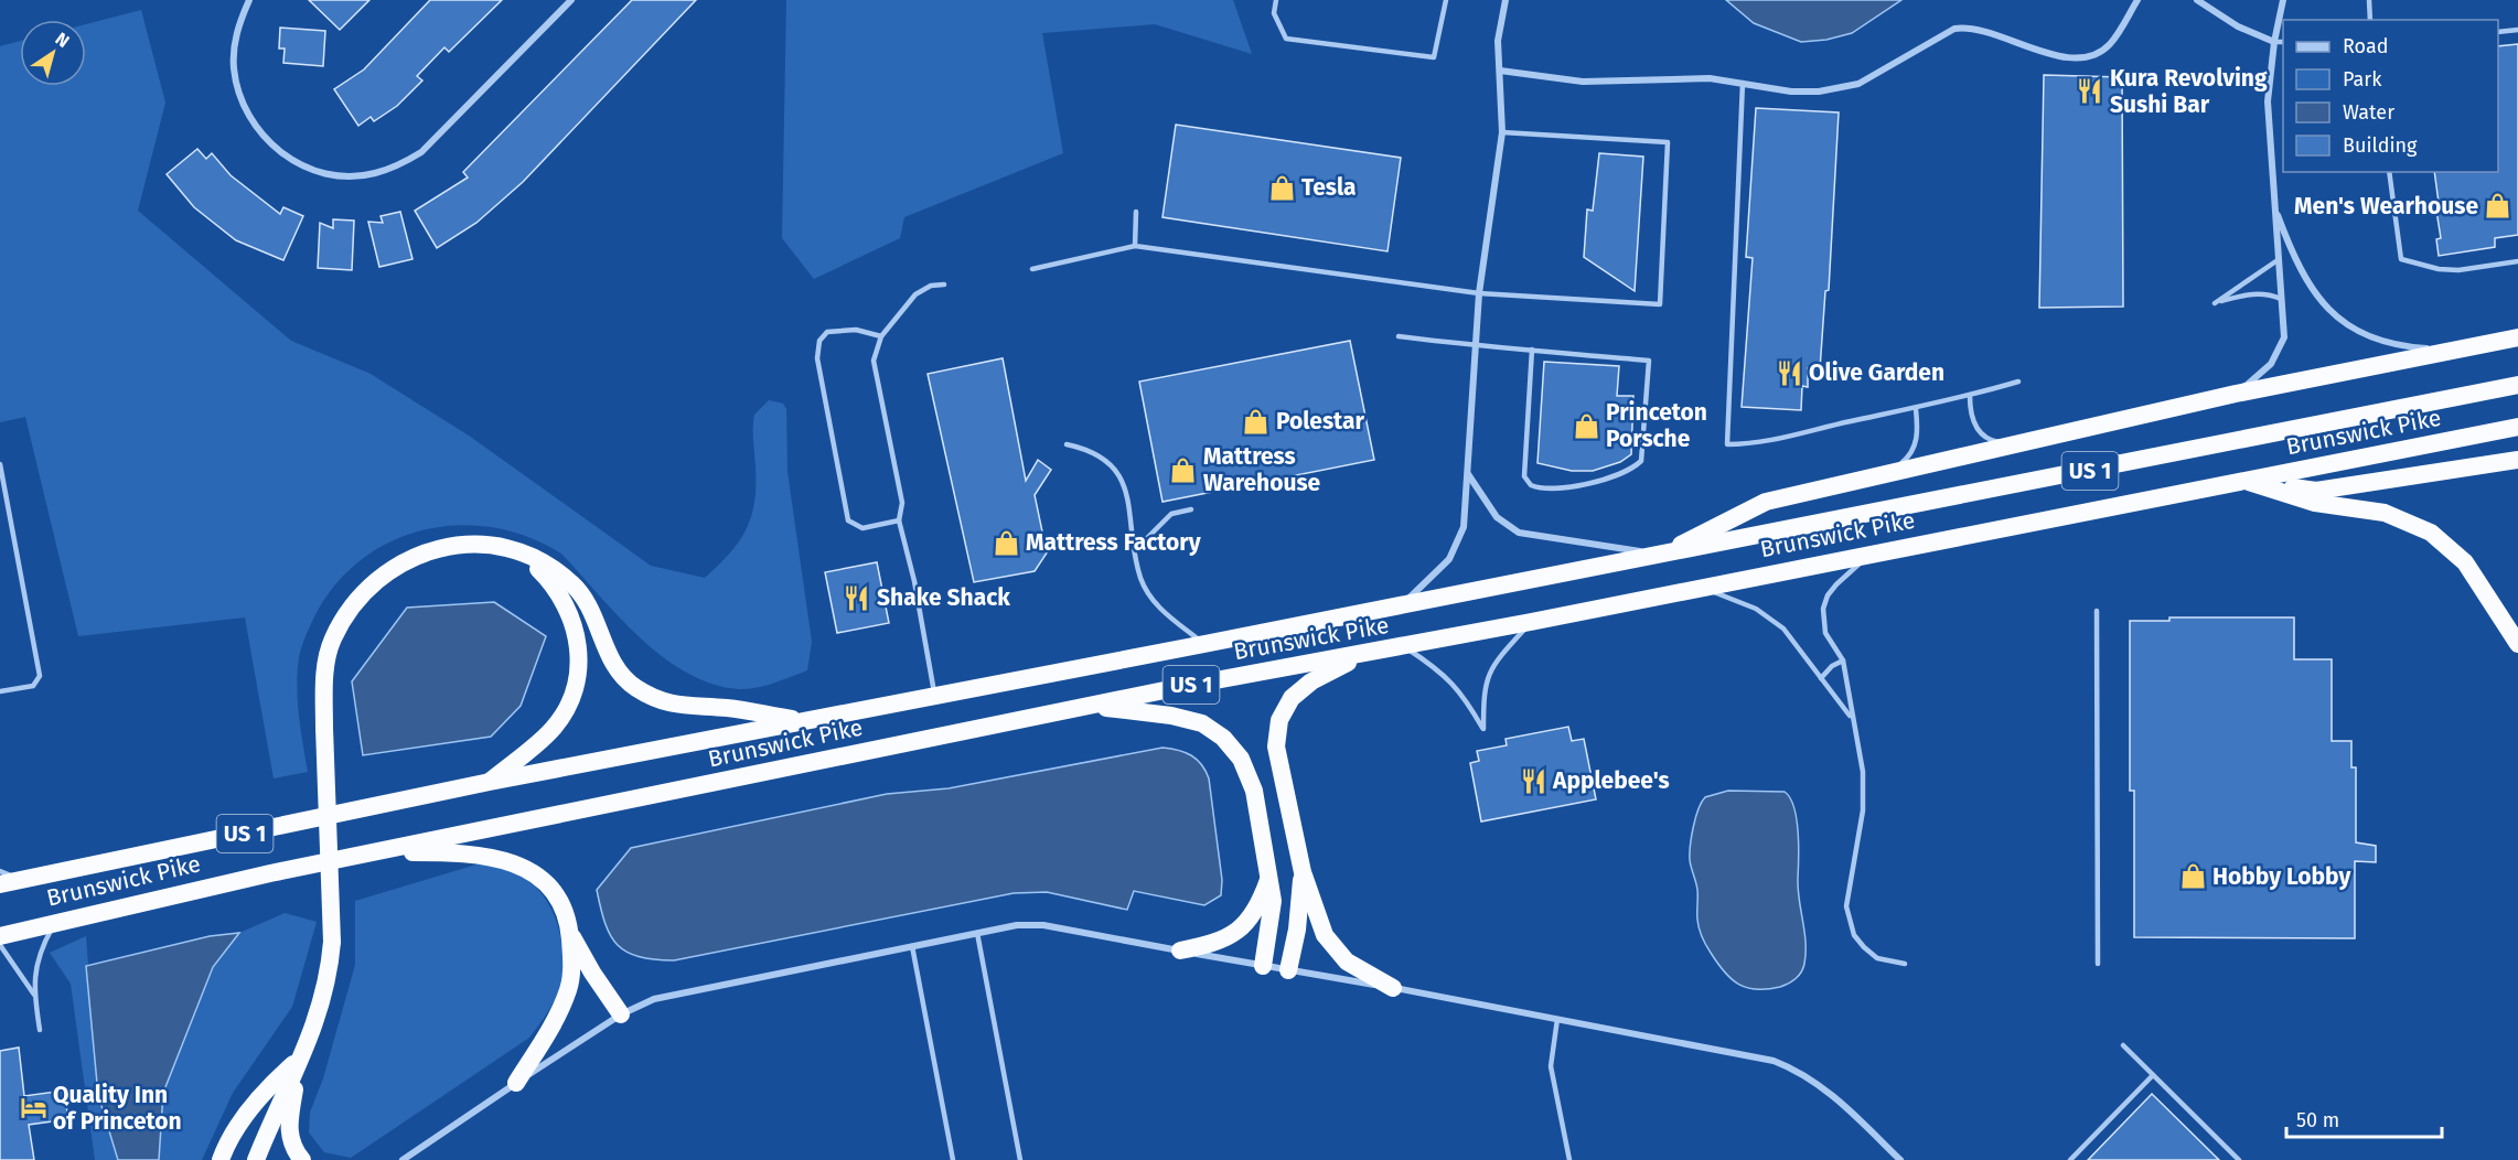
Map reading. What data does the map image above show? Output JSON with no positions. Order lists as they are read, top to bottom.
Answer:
{
  "streets": {
    "highway": ["Brunswick Pike", "US 1"]
  },
  "places": {
    "restaurant": [
      "Kura Revolving Sushi Bar",
      "Olive Garden",
      "Shake Shack",
      "Applebee's"
    ],
    "shop": [
      "Tesla",
      "Men's Wearhouse",
      "Polestar",
      "Princeton Porsche",
      "Mattress Warehouse",
      "Mattress Factory",
      "Hobby Lobby"
    ],
    "hotel": ["Quality Inn of Princeton"]
  },
  "legend": [
    "Road",
    "Park",
    "Water",
    "Building"
  ],
  "scale_bar": "50 m",
  "north": "top right"
}
